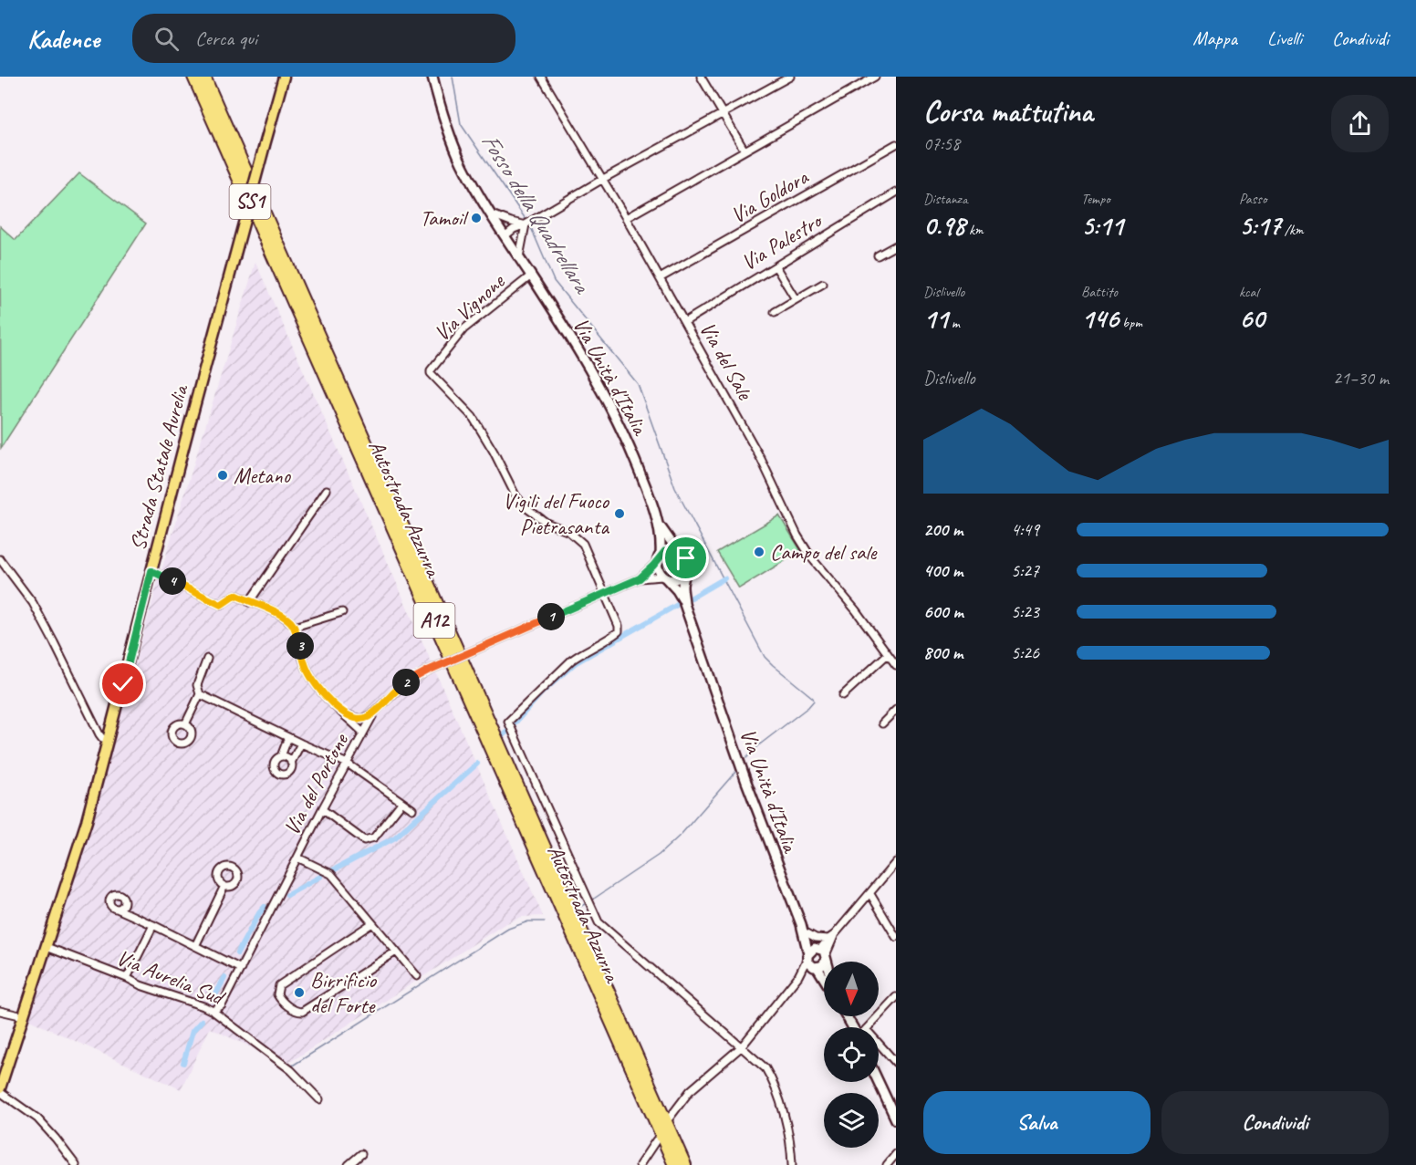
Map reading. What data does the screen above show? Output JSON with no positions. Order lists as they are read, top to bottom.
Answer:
{
  "streets": {
    "highway": ["Autostrada Azzurra", "A12"],
    "main road": ["SS1", "Via Unità d'Italia", "Strada Statale Aurelia"],
    "street": [
      "Via Goldora",
      "Via Palestro",
      "Via Vignone",
      "Via del Sale",
      "Via del Portone",
      "Via Aurelia Sud"
    ]
  },
  "crossings": [
    ["Via Goldora", "Via del Sale"],
    ["Via Palestro", "Via del Sale"],
    ["Via Vignone", "Via Unità d'Italia"],
    ["Via Vignone", "Via del Portone"],
    ["Via Unità d'Italia", "Via del Portone"],
    ["Strada Statale Aurelia", "Via Aurelia Sud"],
    ["Via del Portone", "Via Aurelia Sud"]
  ],
  "water": ["Fosso della Quadrellara"],
  "places": [
    "Tamoil",
    "Metano",
    "Vigili del Fuoco Pietrasanta",
    "Campo del sale",
    "Birrificio del Forte"
  ],
  "north": "bottom",
  "page": {
    "header": "Kadence",
    "search": "Cerca qui",
    "nav": ["Mappa", "Livelli", "Condividi"],
    "heading": ["Corsa mattutina", "07:58"],
    "stats": [
      ["Distanza", "0.98 km"],
      ["Tempo", "5:11"],
      ["Passo", "5:17 /km"],
      ["Dislivello", "11 m"],
      ["Battito", "146 bpm"],
      ["kcal", "60"]
    ],
    "chart": ["Dislivello", "21–30 m"],
    "list": [
      {
        "name": "200 m",
        "note": "4:49"
      },
      {
        "name": "400 m",
        "note": "5:27"
      },
      {
        "name": "600 m",
        "note": "5:23"
      },
      {
        "name": "800 m",
        "note": "5:26"
      }
    ],
    "pins": [
      "4",
      "1",
      "3",
      "2"
    ],
    "buttons": ["Salva", "Condividi"]
  }
}
